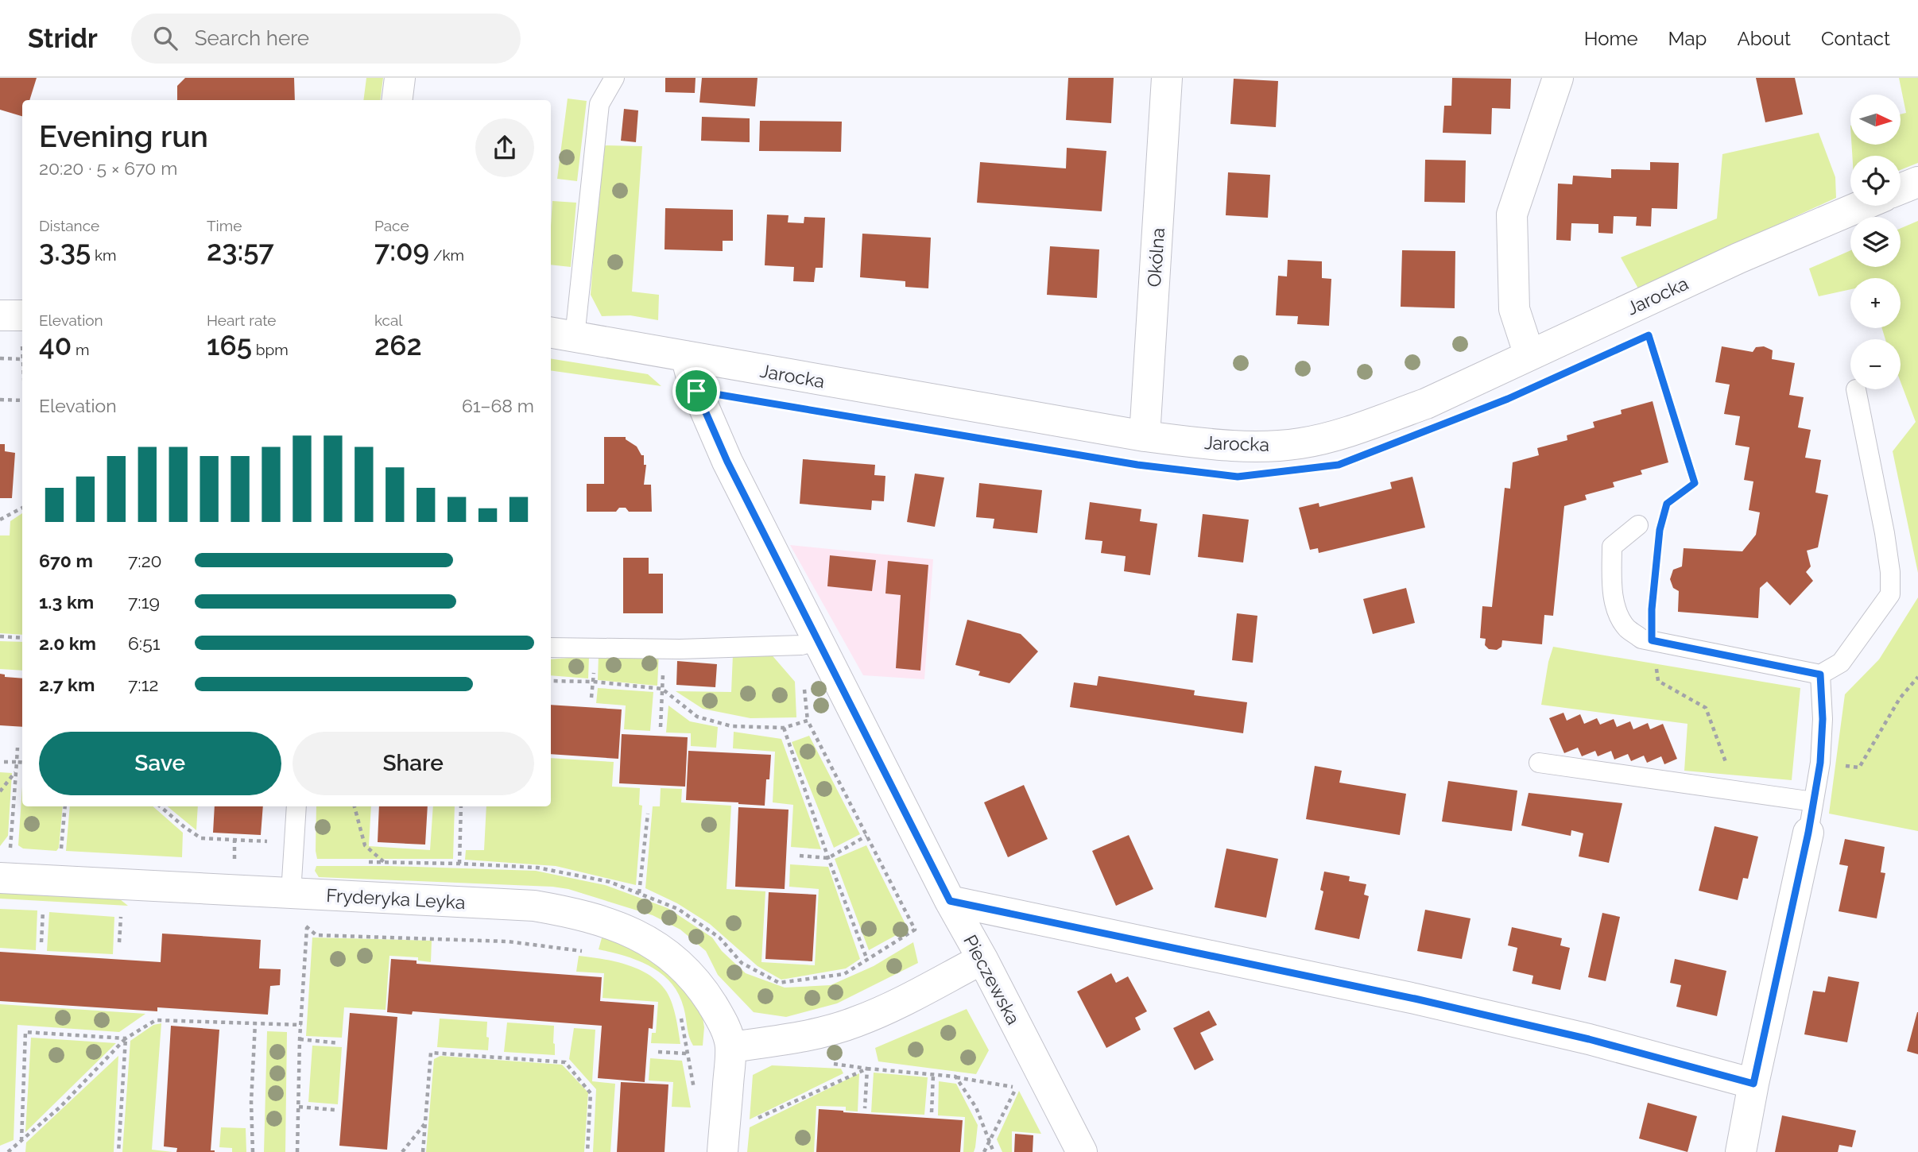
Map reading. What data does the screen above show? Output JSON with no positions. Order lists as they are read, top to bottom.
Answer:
{
  "streets": {
    "street": [
      "Okólna",
      "Jarocka",
      "Fryderyka Leyka",
      "Pieczewska"
    ]
  },
  "crossings": [
    ["Okólna", "Jarocka"],
    ["Jarocka", "Pieczewska"]
  ],
  "north": "right",
  "page": {
    "header": "Stridr",
    "search": "Search here",
    "nav": [
      "Home",
      "Map",
      "About",
      "Contact"
    ],
    "map_buttons": ["+", "−"],
    "heading": ["Evening run", "20:20 · 5 × 670 m"],
    "stats": [
      ["Distance", "3.35 km"],
      ["Time", "23:57"],
      ["Pace", "7:09 /km"],
      ["Elevation", "40 m"],
      ["Heart rate", "165 bpm"],
      ["kcal", "262"]
    ],
    "chart": ["Elevation", "61–68 m"],
    "list": [
      {
        "name": "670 m",
        "note": "7:20"
      },
      {
        "name": "1.3 km",
        "note": "7:19"
      },
      {
        "name": "2.0 km",
        "note": "6:51"
      },
      {
        "name": "2.7 km",
        "note": "7:12"
      }
    ],
    "buttons": ["Save", "Share"]
  }
}
